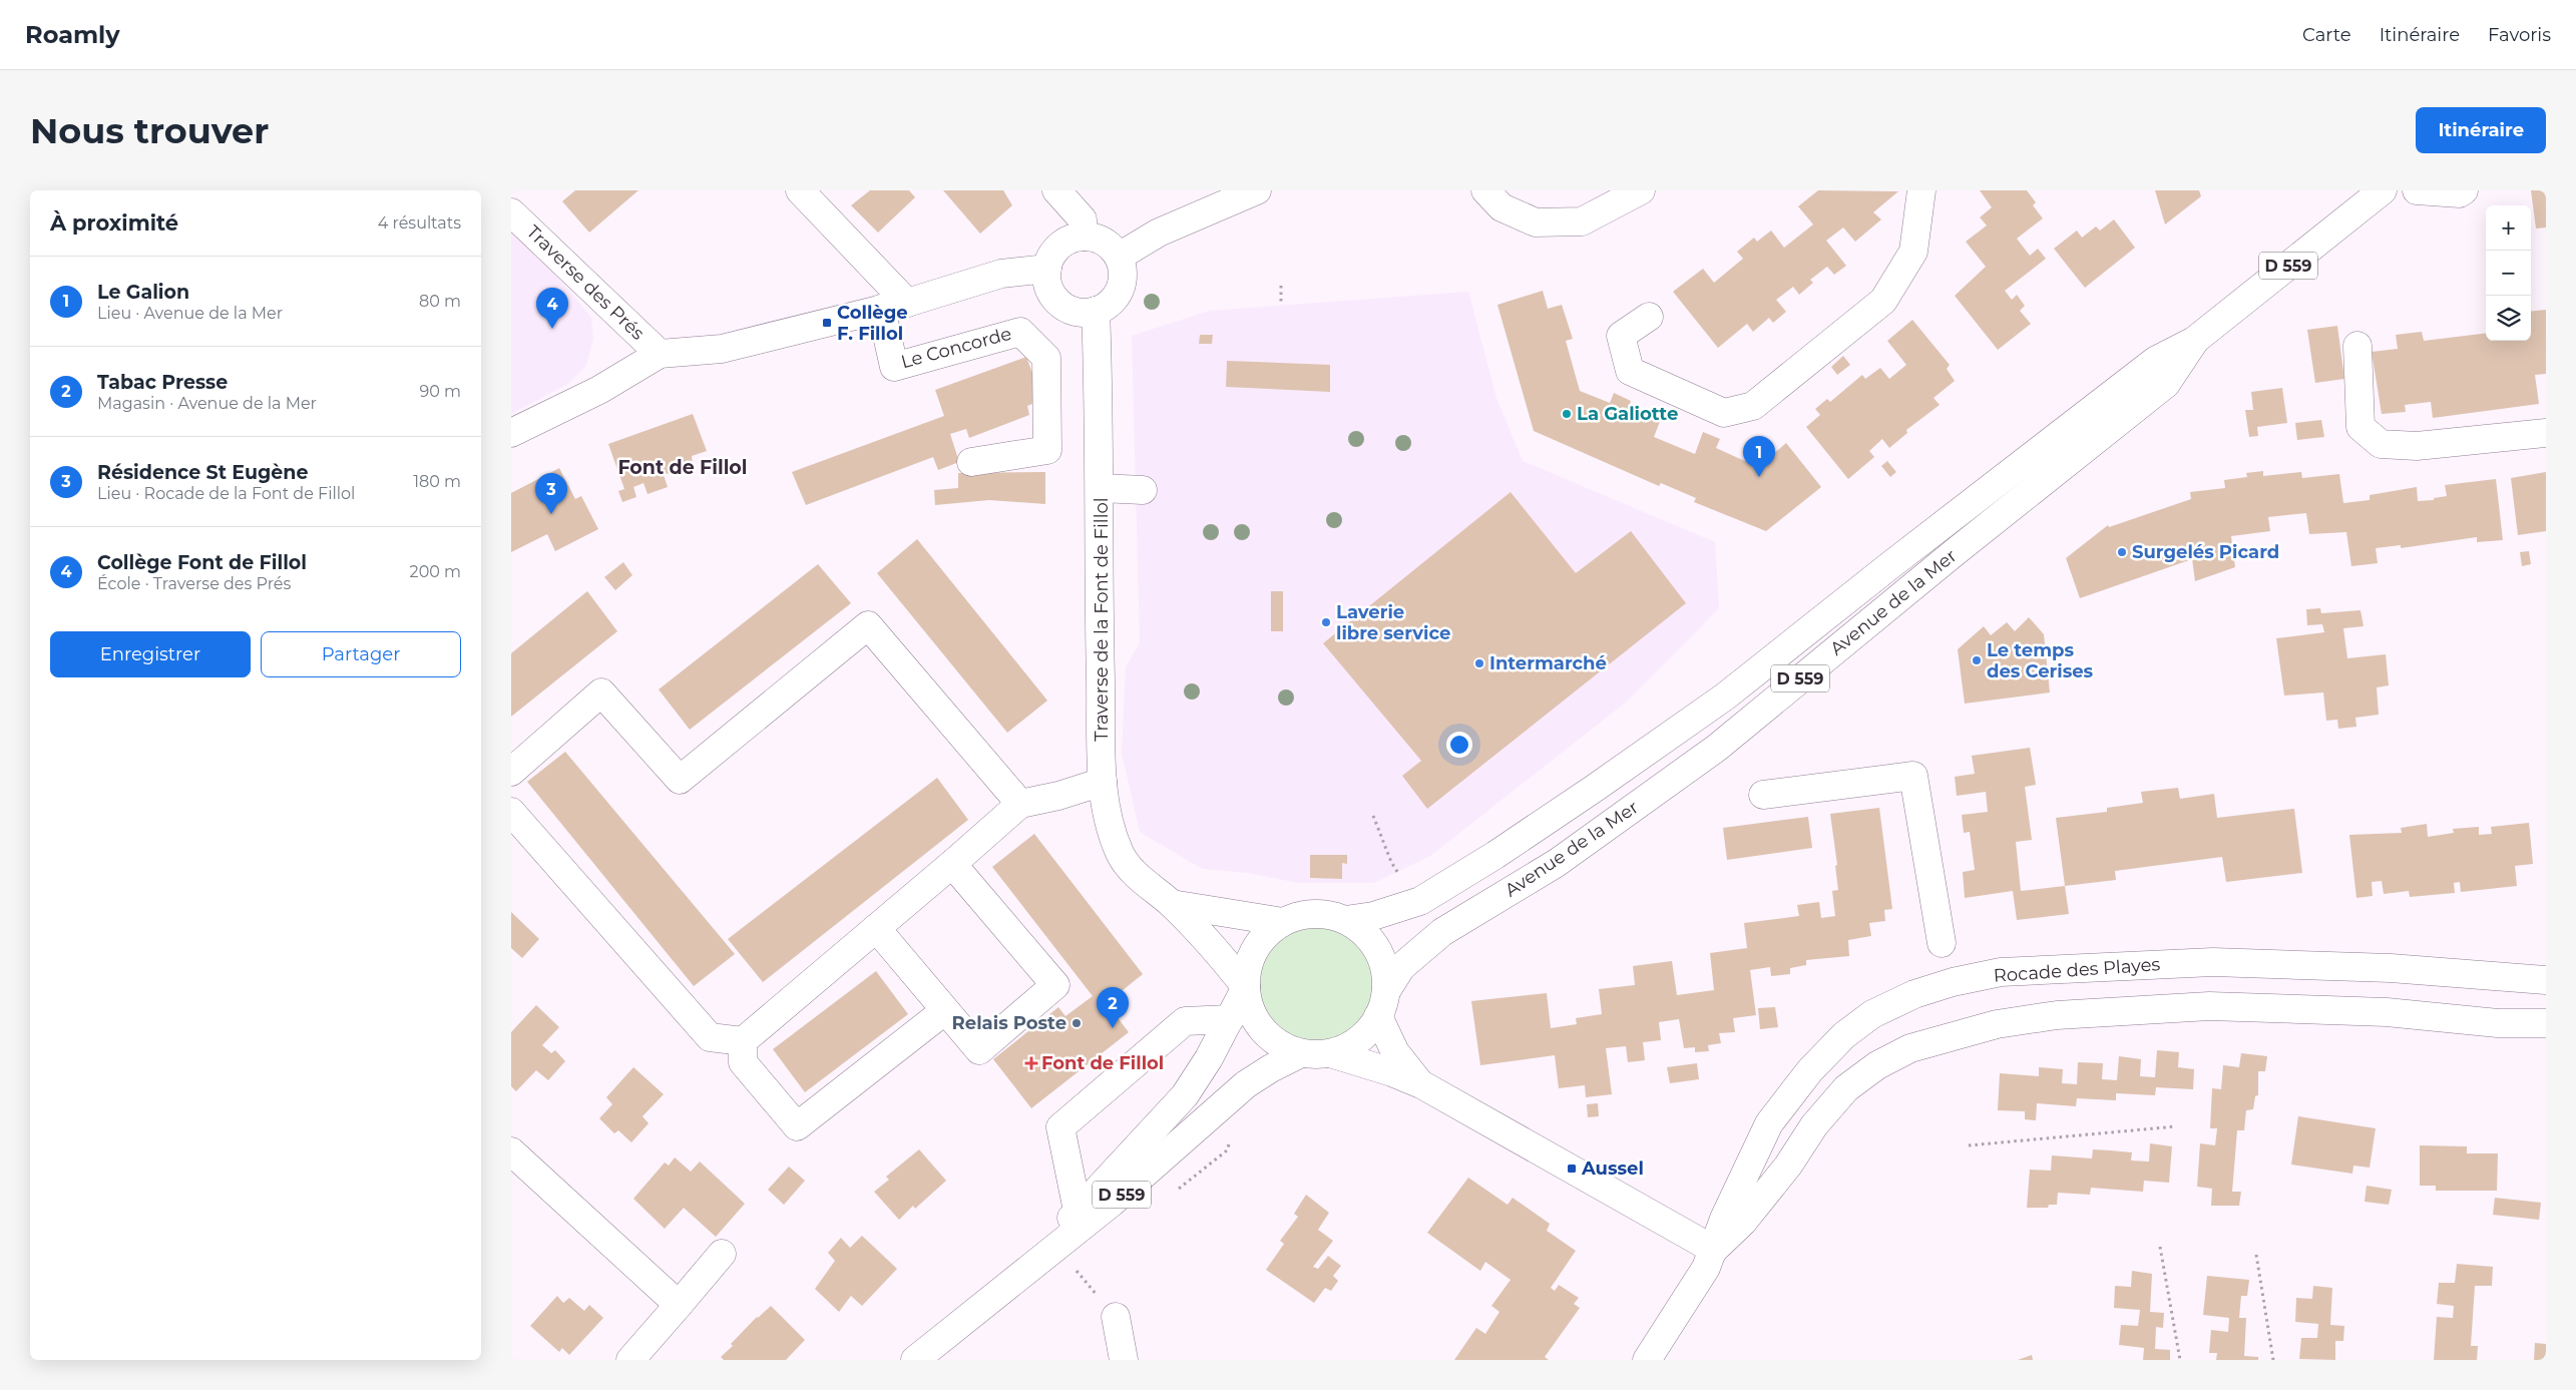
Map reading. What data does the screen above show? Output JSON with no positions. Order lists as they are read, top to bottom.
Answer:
{
  "streets": {
    "street": [
      "D 559",
      "Traverse des Prés",
      "Le Concorde",
      "Avenue de la Mer",
      "Traverse de la Font de Fillol",
      "Rocade des Playes"
    ]
  },
  "crossings": [
    ["D 559", "Avenue de la Mer"],
    ["D 559", "Traverse de la Font de Fillol"],
    ["Avenue de la Mer", "Traverse de la Font de Fillol"]
  ],
  "districts": ["Font de Fillol"],
  "places": {
    "transit": ["Collège F. Fillol", "Aussel"],
    "other": [
      "La Galiotte",
      "Surgelés Picard",
      "Laverie libre service",
      "Le temps des Cerises",
      "Intermarché",
      "Relais Poste"
    ],
    "health": ["Font de Fillol"]
  },
  "page": {
    "header": "Roamly",
    "nav": ["Carte", "Itinéraire", "Favoris"],
    "buttons": [
      "Itinéraire",
      ["Enregistrer", "Partager"]
    ],
    "title": "Nous trouver",
    "heading": ["À proximité", "4 résultats"],
    "map_buttons": ["+", "−"],
    "list": [
      {
        "mark": "1",
        "name": "Le Galion",
        "note": "Lieu · Avenue de la Mer",
        "value": "80 m"
      },
      {
        "mark": "2",
        "name": "Tabac Presse",
        "note": "Magasin · Avenue de la Mer",
        "value": "90 m"
      },
      {
        "mark": "3",
        "name": "Résidence St Eugène",
        "note": "Lieu · Rocade de la Font de Fillol",
        "value": "180 m"
      },
      {
        "mark": "4",
        "name": "Collège Font de Fillol",
        "note": "École · Traverse des Prés",
        "value": "200 m"
      }
    ],
    "pins": [
      "4",
      "1",
      "3",
      "2"
    ]
  }
}
